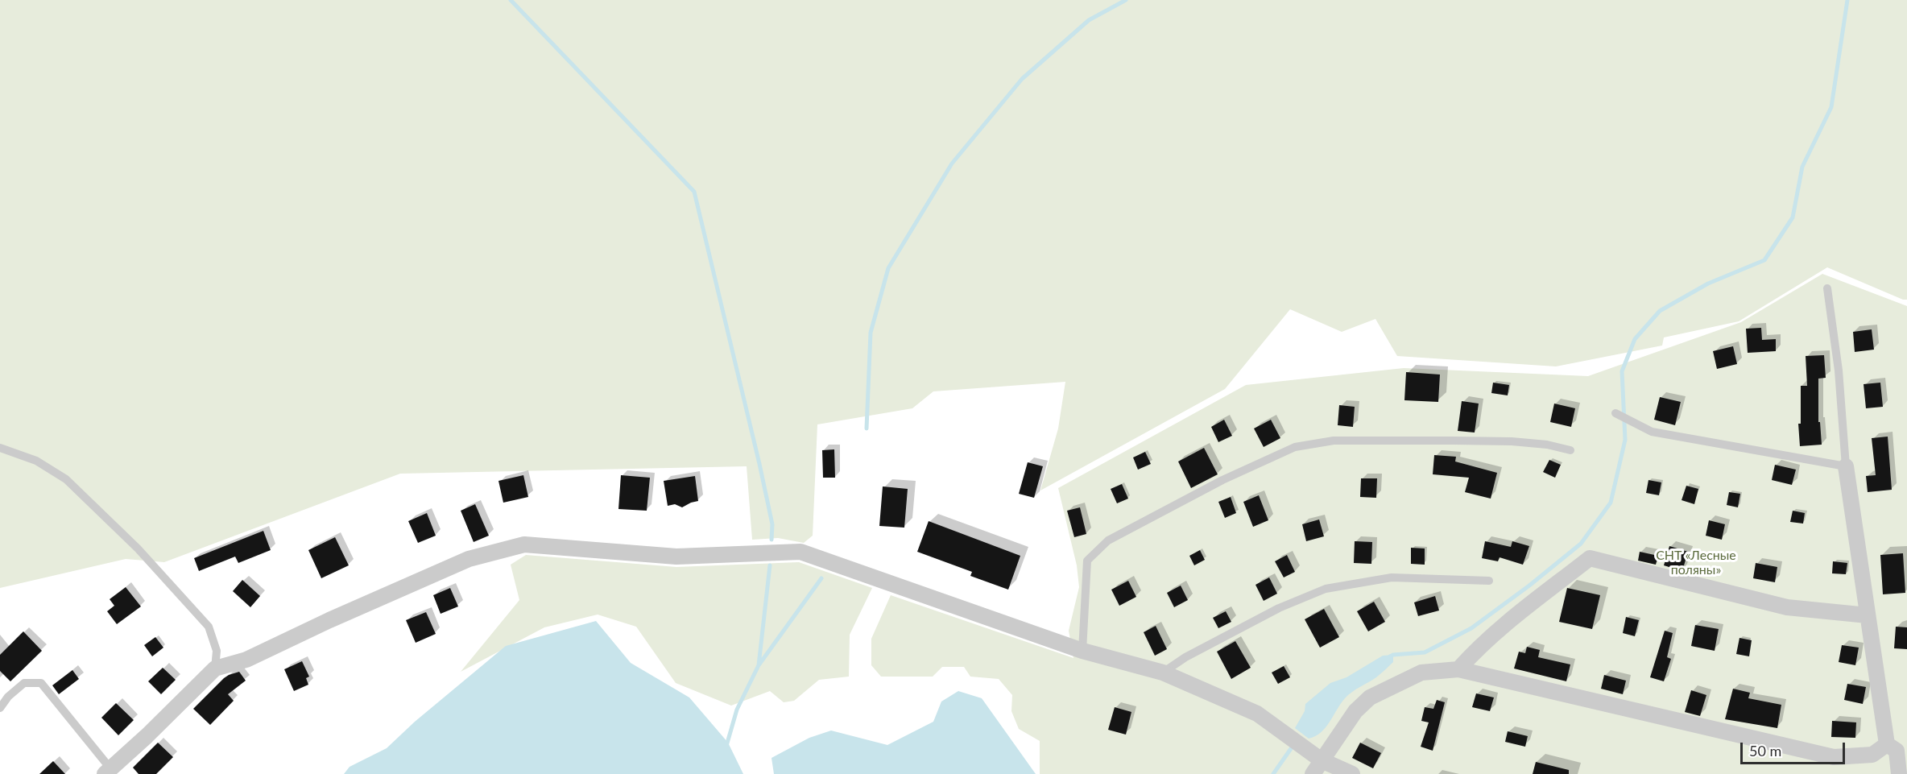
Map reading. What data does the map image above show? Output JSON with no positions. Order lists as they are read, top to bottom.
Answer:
{
  "parks": ["СНТ «Лесные поляны»"],
  "scale_bar": "50 m"
}
